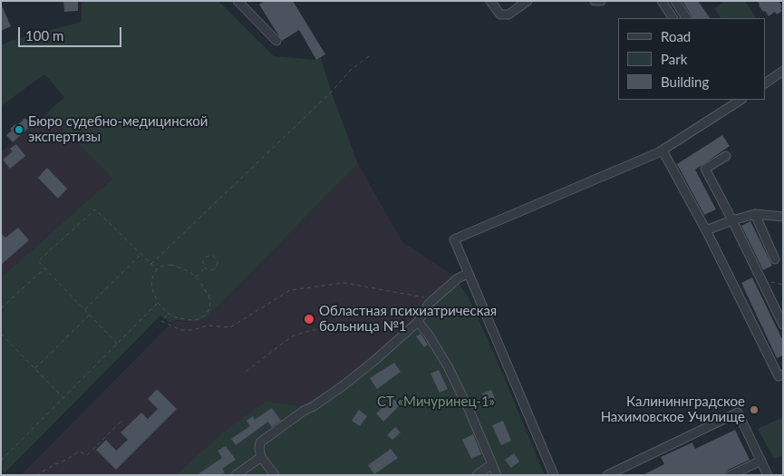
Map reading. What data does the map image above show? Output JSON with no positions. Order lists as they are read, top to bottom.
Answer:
{
  "parks": ["СТ «Мичуринец-1»"],
  "places": ["Бюро судебно-медицинской экспертизы", "Областная психиатрическая больница №1", "Калининнградское Нахимовское Училище"],
  "legend": ["Road", "Park", "Building"],
  "scale_bar": "100 m"
}
